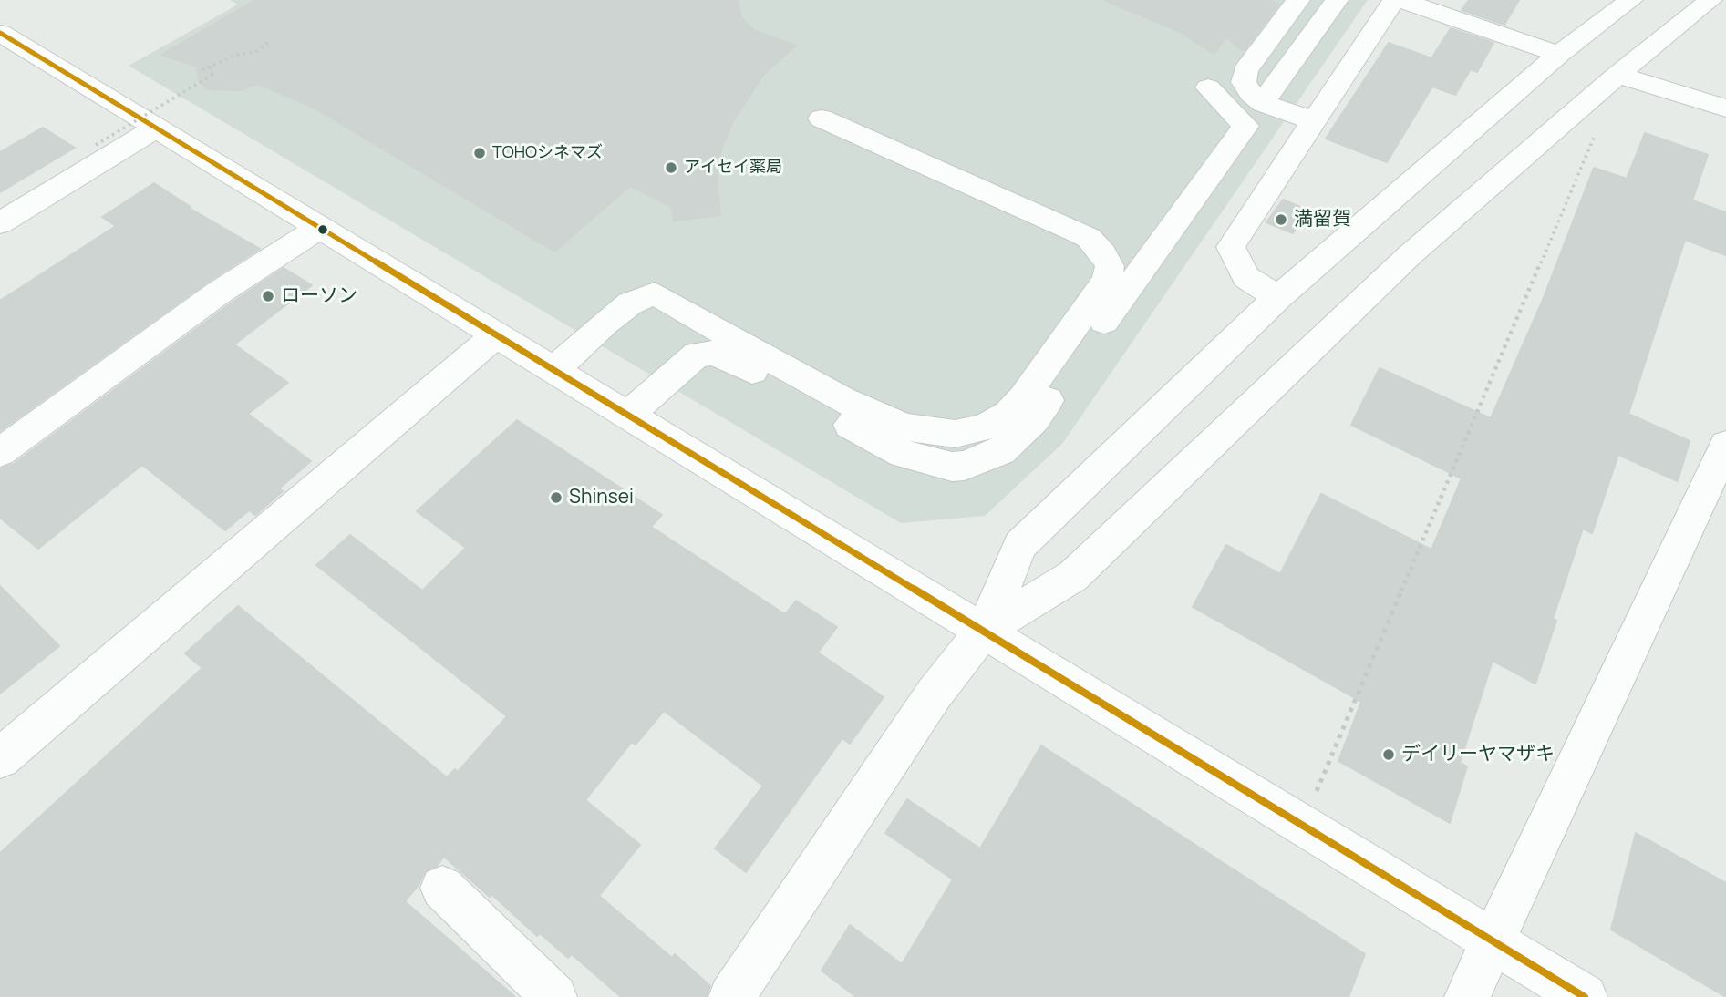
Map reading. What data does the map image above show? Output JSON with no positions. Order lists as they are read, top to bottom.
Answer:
{
  "places": [
    "TOHOシネマズ",
    "アイセイ薬局",
    "満留賀",
    "ローソン",
    "Shinsei",
    "デイリーヤマザキ"
  ]
}
